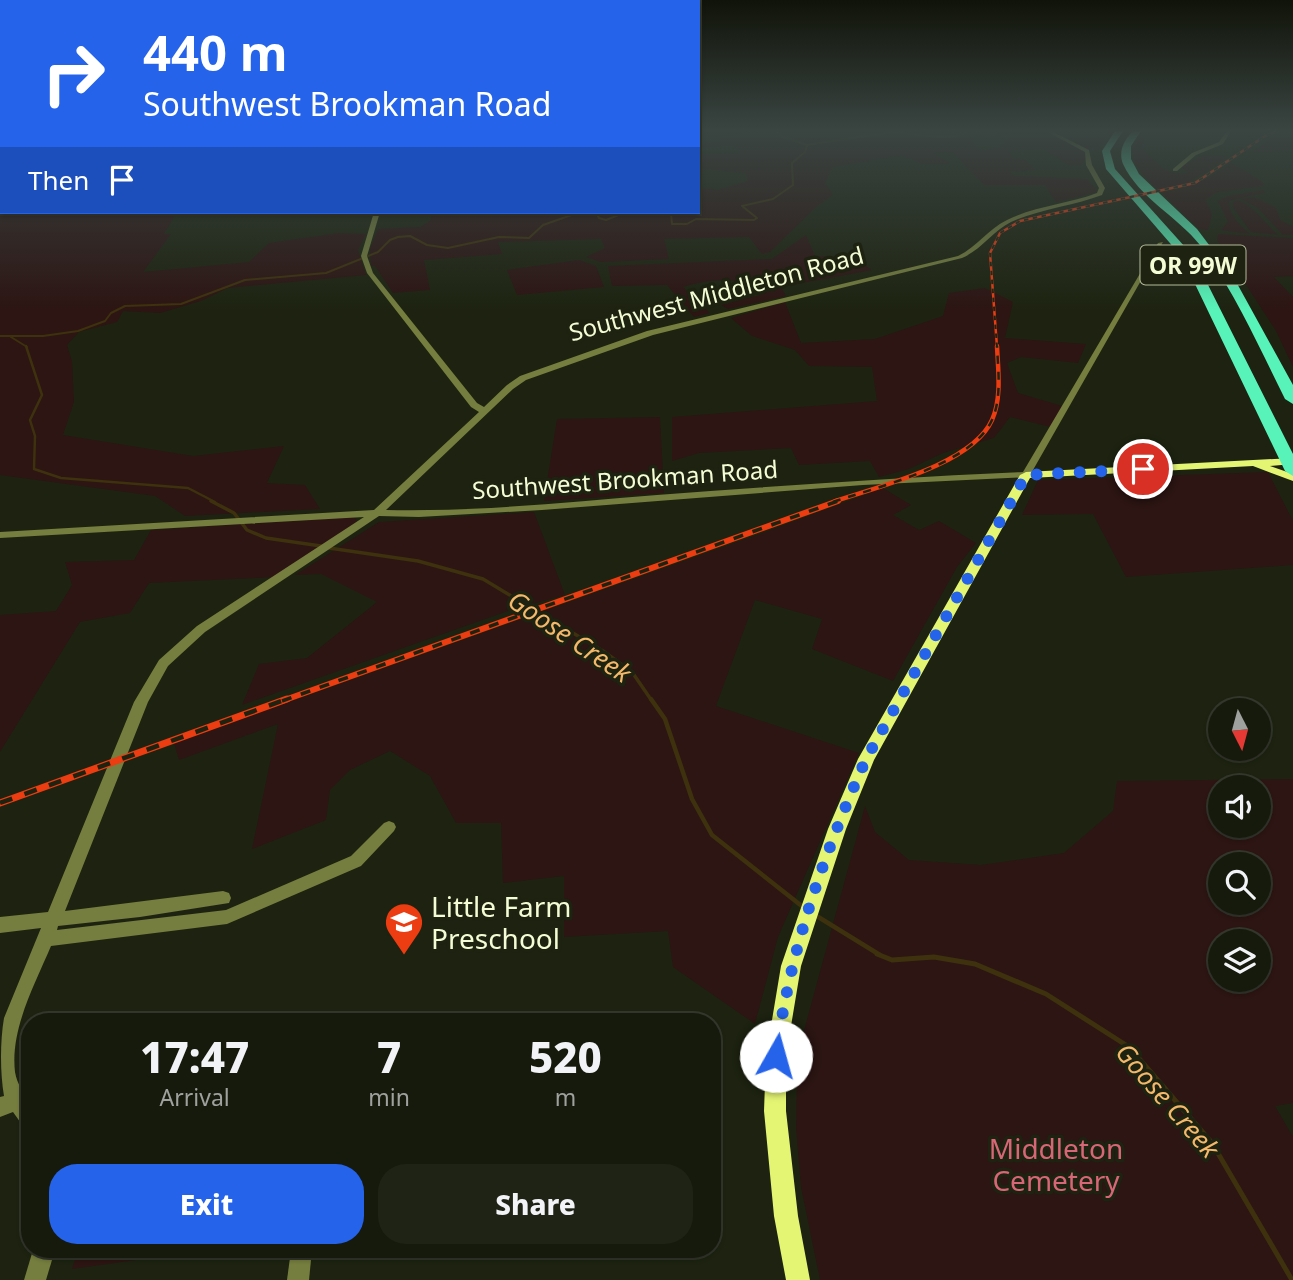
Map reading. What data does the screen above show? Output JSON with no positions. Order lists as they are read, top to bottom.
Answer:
{
  "streets": {
    "highway": ["OR 99W"],
    "street": ["Southwest Middleton Road", "Southwest Brookman Road"]
  },
  "crossings": [
    ["OR 99W", "Southwest Brookman Road"],
    ["Southwest Middleton Road", "Southwest Brookman Road"]
  ],
  "water": ["Goose Creek"],
  "parks": ["Middleton Cemetery"],
  "places": {
    "school or university": ["Little Farm Preschool"]
  },
  "north": "bottom",
  "page": {
    "turn": ["440 m", "Southwest Brookman Road"],
    "then": "Then",
    "eta": [
      "17:47",
      "Arrival",
      "7",
      "min",
      "520",
      "m"
    ],
    "buttons": ["Exit", "Share"]
  }
}
